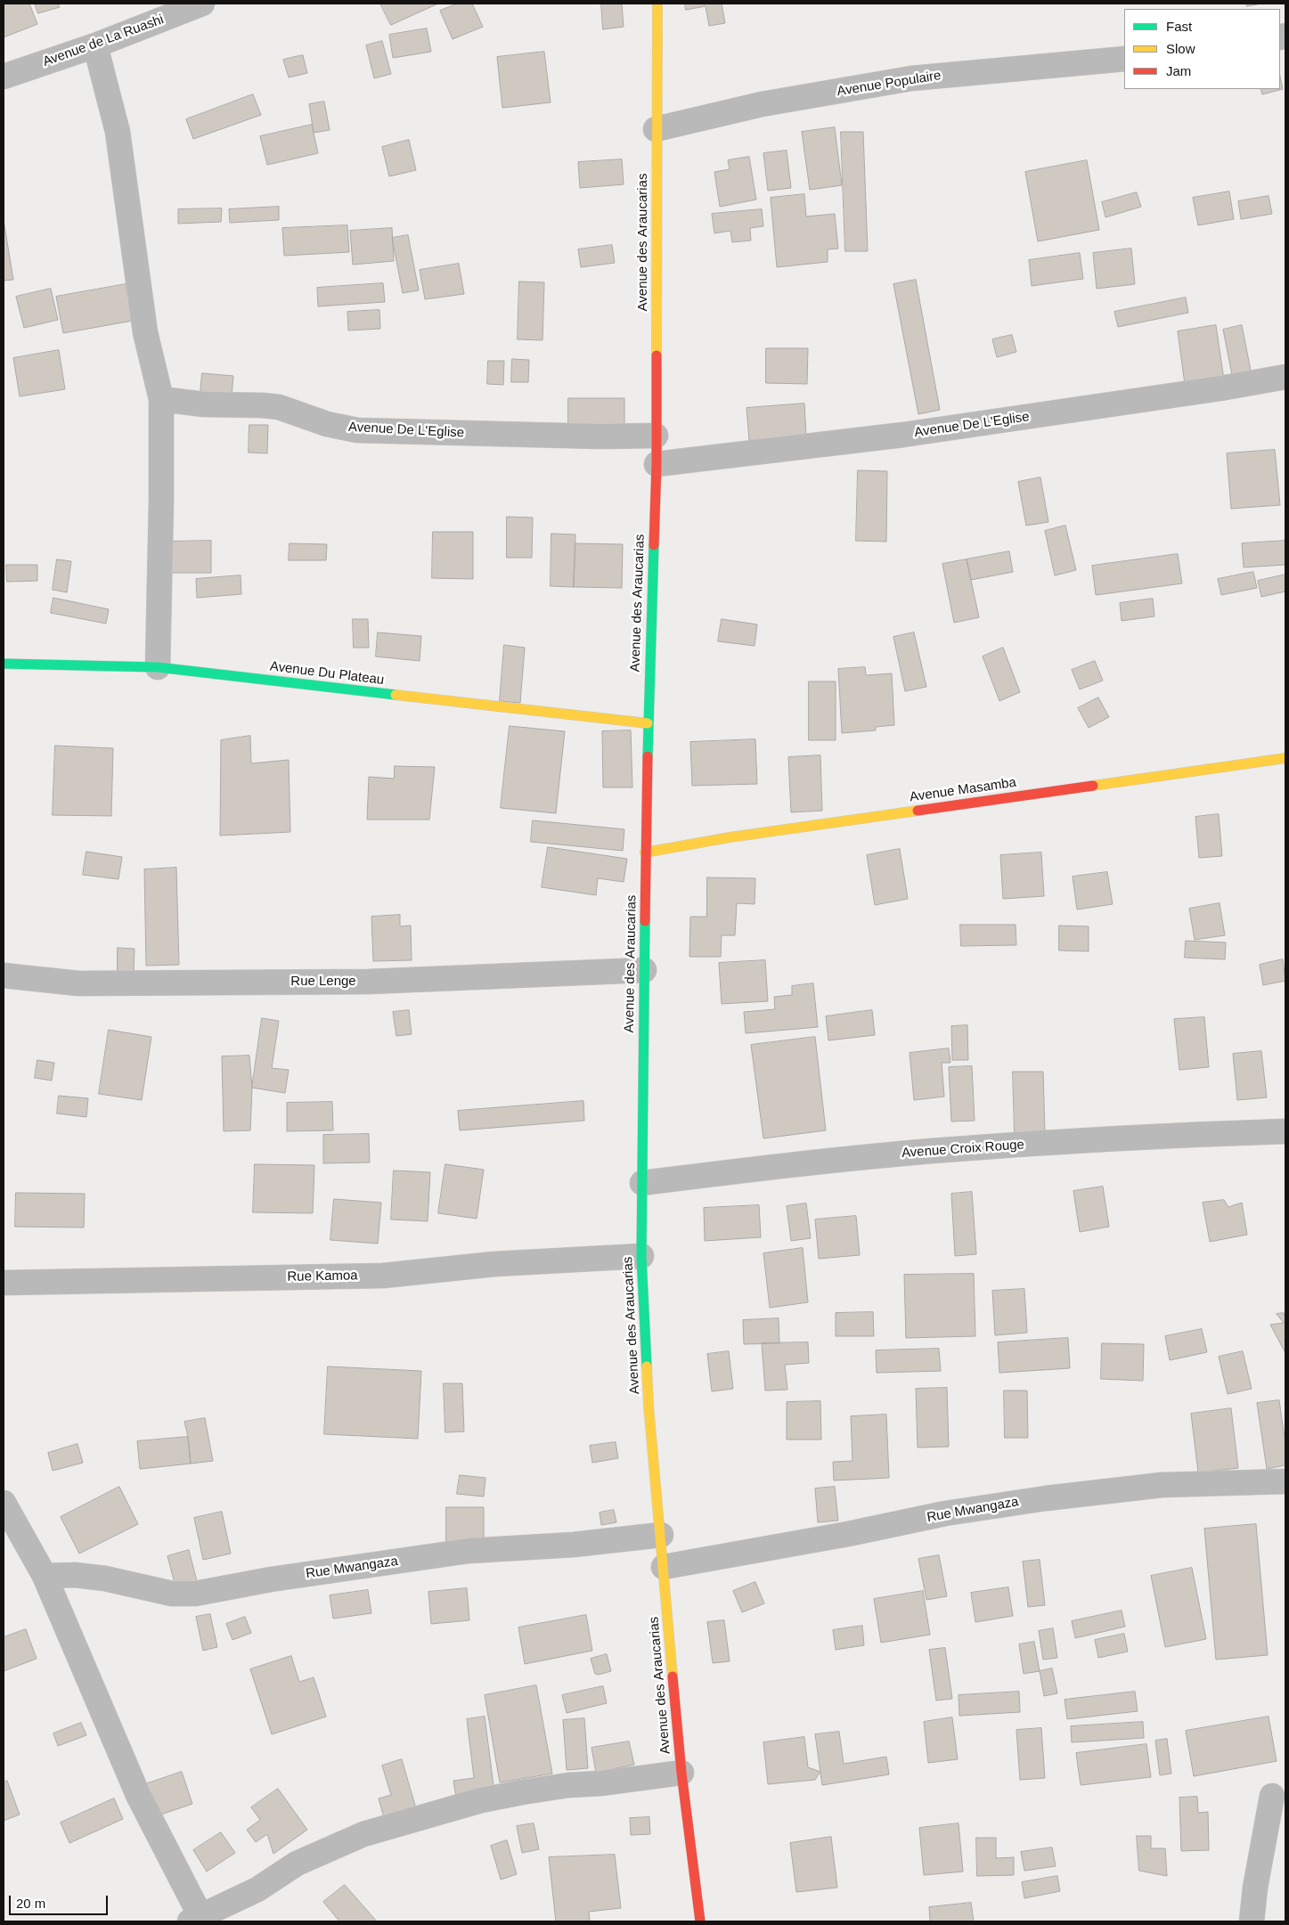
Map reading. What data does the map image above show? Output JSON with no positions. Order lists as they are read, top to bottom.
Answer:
{
  "streets": {
    "street": [
      "Avenue de La Ruashi",
      "Avenue Populaire",
      "Avenue des Araucarias",
      "Avenue De L'Eglise",
      "Avenue Du Plateau",
      "Avenue Masamba",
      "Rue Lenge",
      "Avenue Croix Rouge",
      "Rue Kamoa",
      "Rue Mwangaza"
    ]
  },
  "crossings": [
    ["Avenue Populaire", "Avenue des Araucarias"],
    ["Avenue des Araucarias", "Avenue De L'Eglise"],
    ["Avenue des Araucarias", "Avenue Du Plateau"],
    ["Avenue des Araucarias", "Avenue Masamba"],
    ["Avenue des Araucarias", "Rue Lenge"],
    ["Avenue des Araucarias", "Avenue Croix Rouge"],
    ["Avenue des Araucarias", "Rue Kamoa"],
    ["Avenue des Araucarias", "Rue Mwangaza"]
  ],
  "legend": ["Fast", "Slow", "Jam"],
  "scale_bar": "20 m"
}
